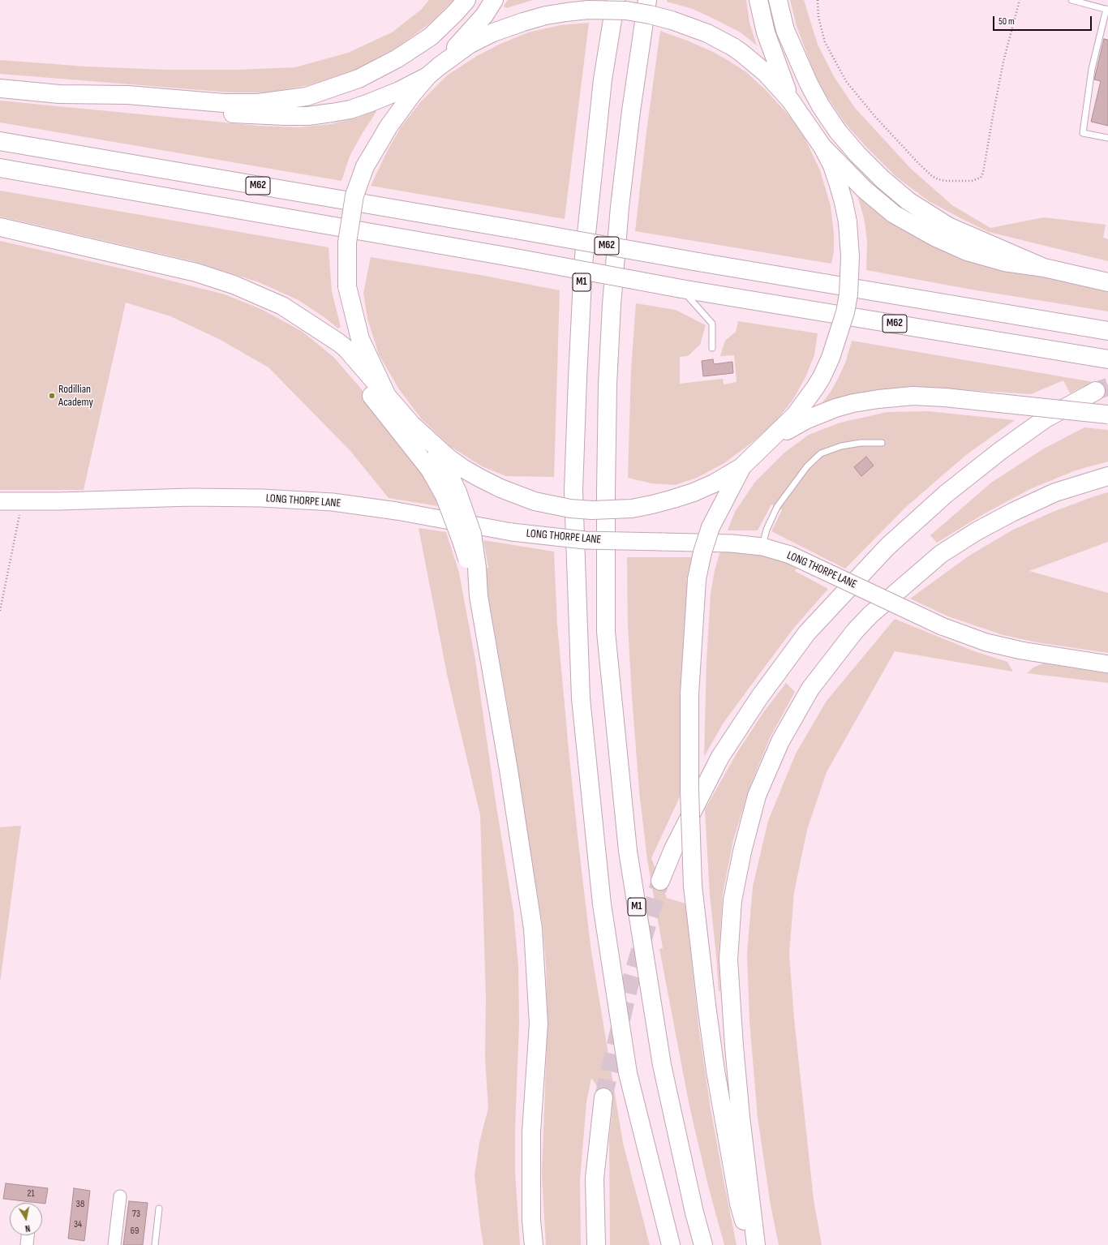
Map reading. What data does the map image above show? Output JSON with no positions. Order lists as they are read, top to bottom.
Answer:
{
  "streets": {
    "highway": ["M62", "M1"],
    "main road": ["LONG THORPE LANE"]
  },
  "places": ["Rodillian Academy"],
  "house_numbers": [
    "21",
    "38",
    "73",
    "34",
    "69"
  ],
  "scale_bar": "50 m",
  "north": "bottom"
}
